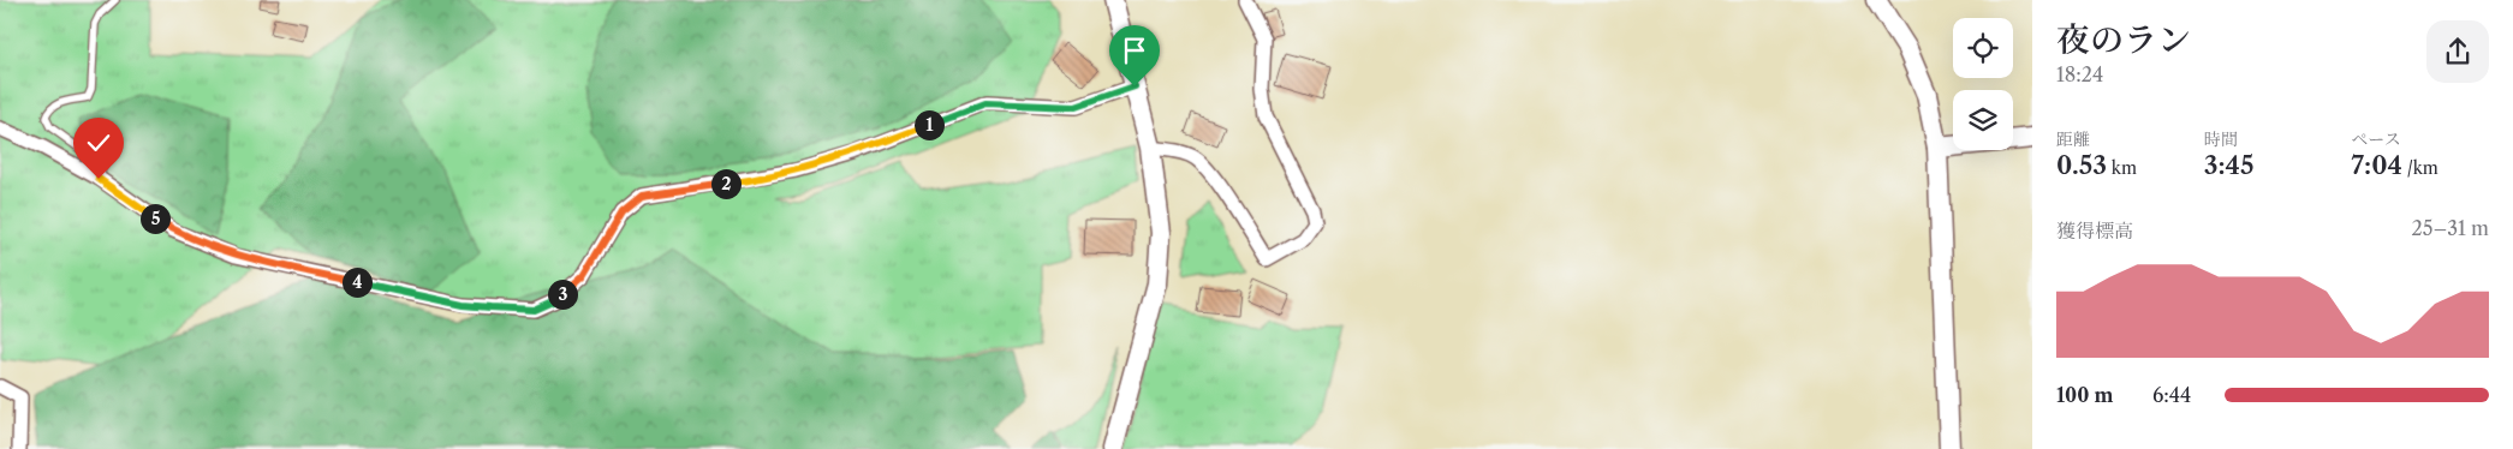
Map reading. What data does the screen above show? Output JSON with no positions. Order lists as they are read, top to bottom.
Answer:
{
  "page": {
    "heading": ["夜のラン", "18:24"],
    "stats": [
      ["距離", "0.53 km"],
      ["時間", "3:45"],
      ["ペース", "7:04 /km"]
    ],
    "pins": [
      "1",
      "2",
      "5",
      "4",
      "3"
    ],
    "chart": ["獲得標高", "25–31 m"],
    "list": [
      {
        "name": "100 m",
        "note": "6:44"
      }
    ]
  }
}
